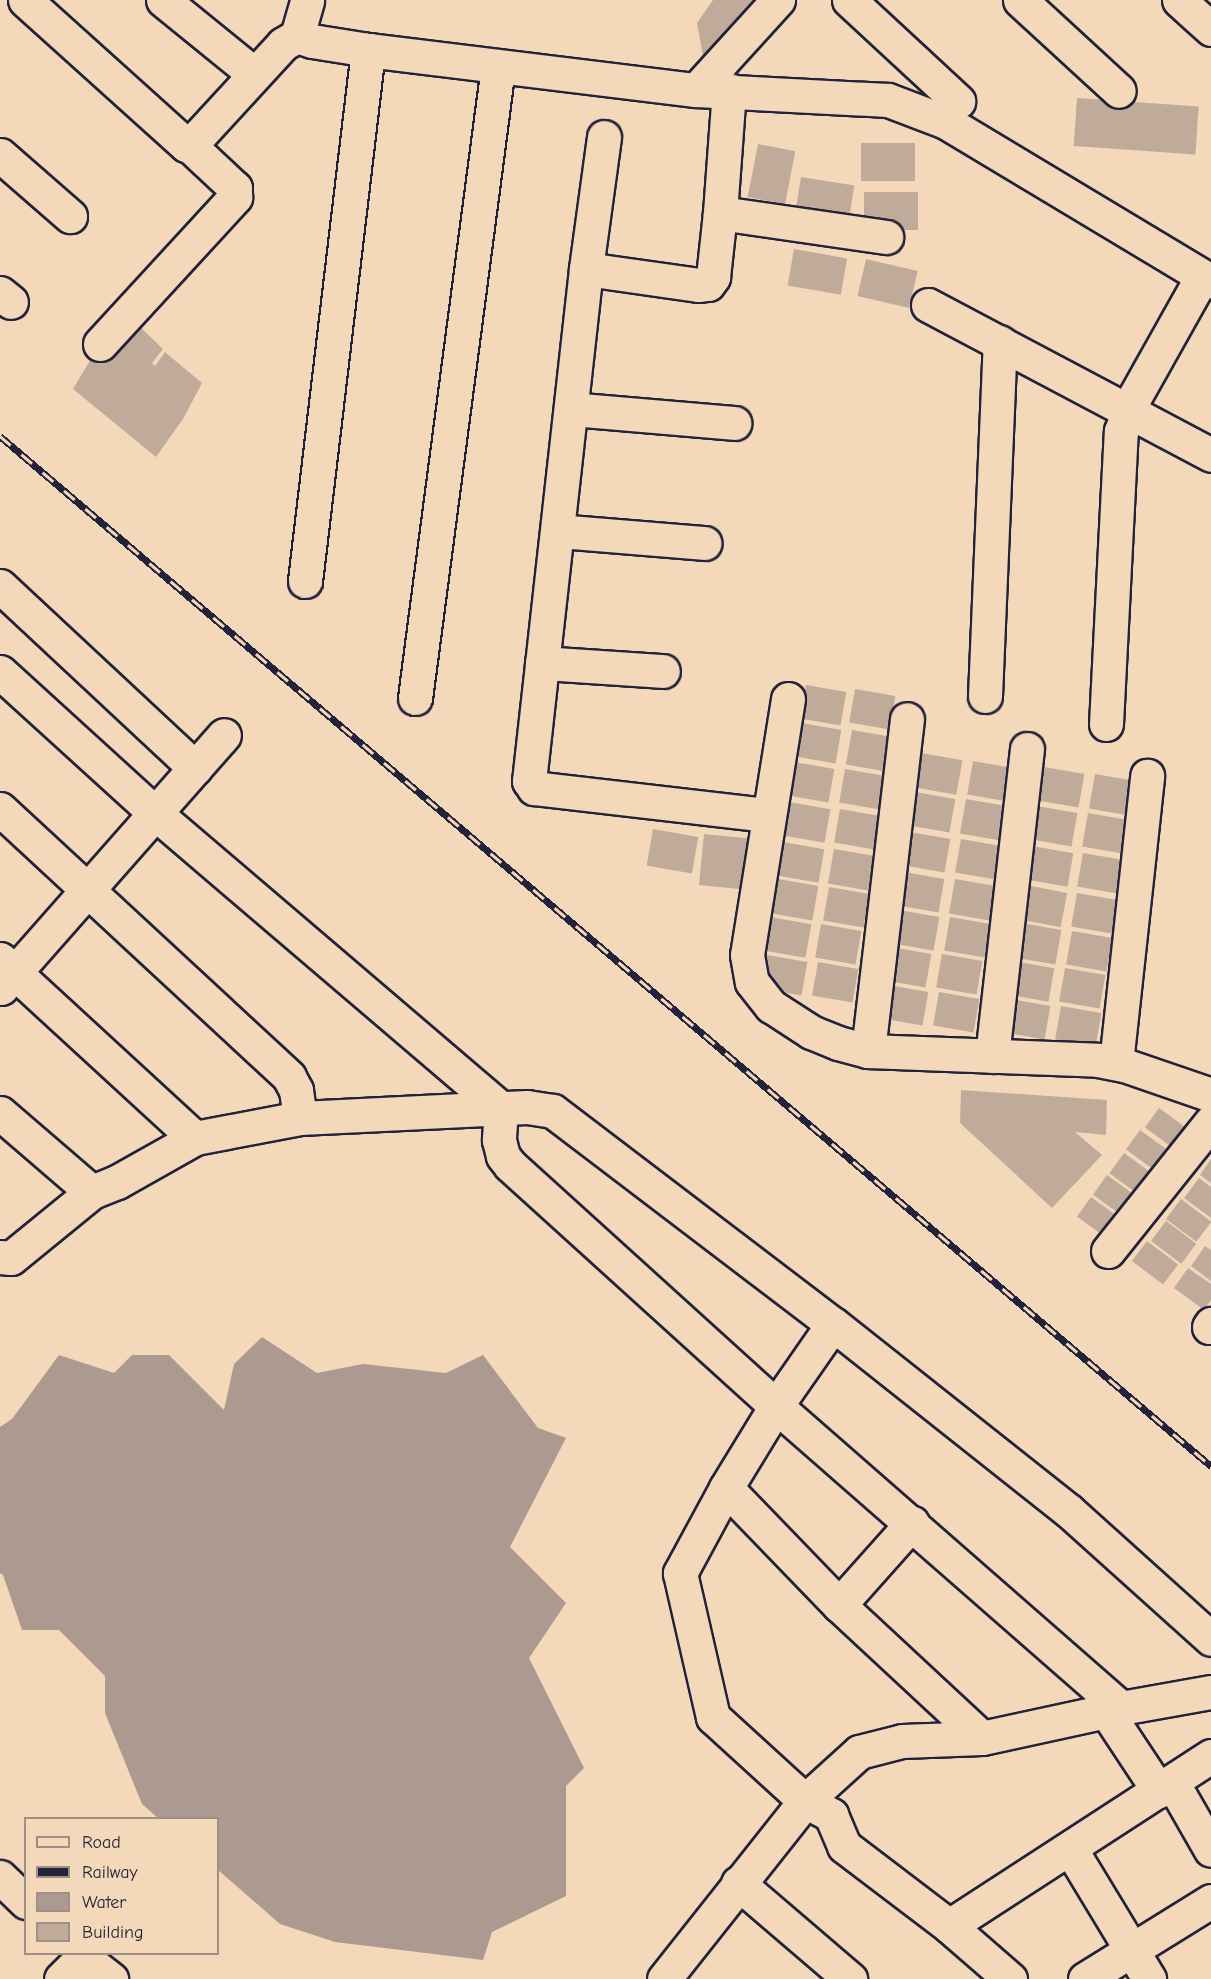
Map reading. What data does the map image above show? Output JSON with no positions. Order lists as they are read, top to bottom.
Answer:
{
  "legend": [
    "Road",
    "Railway",
    "Water",
    "Building"
  ]
}
